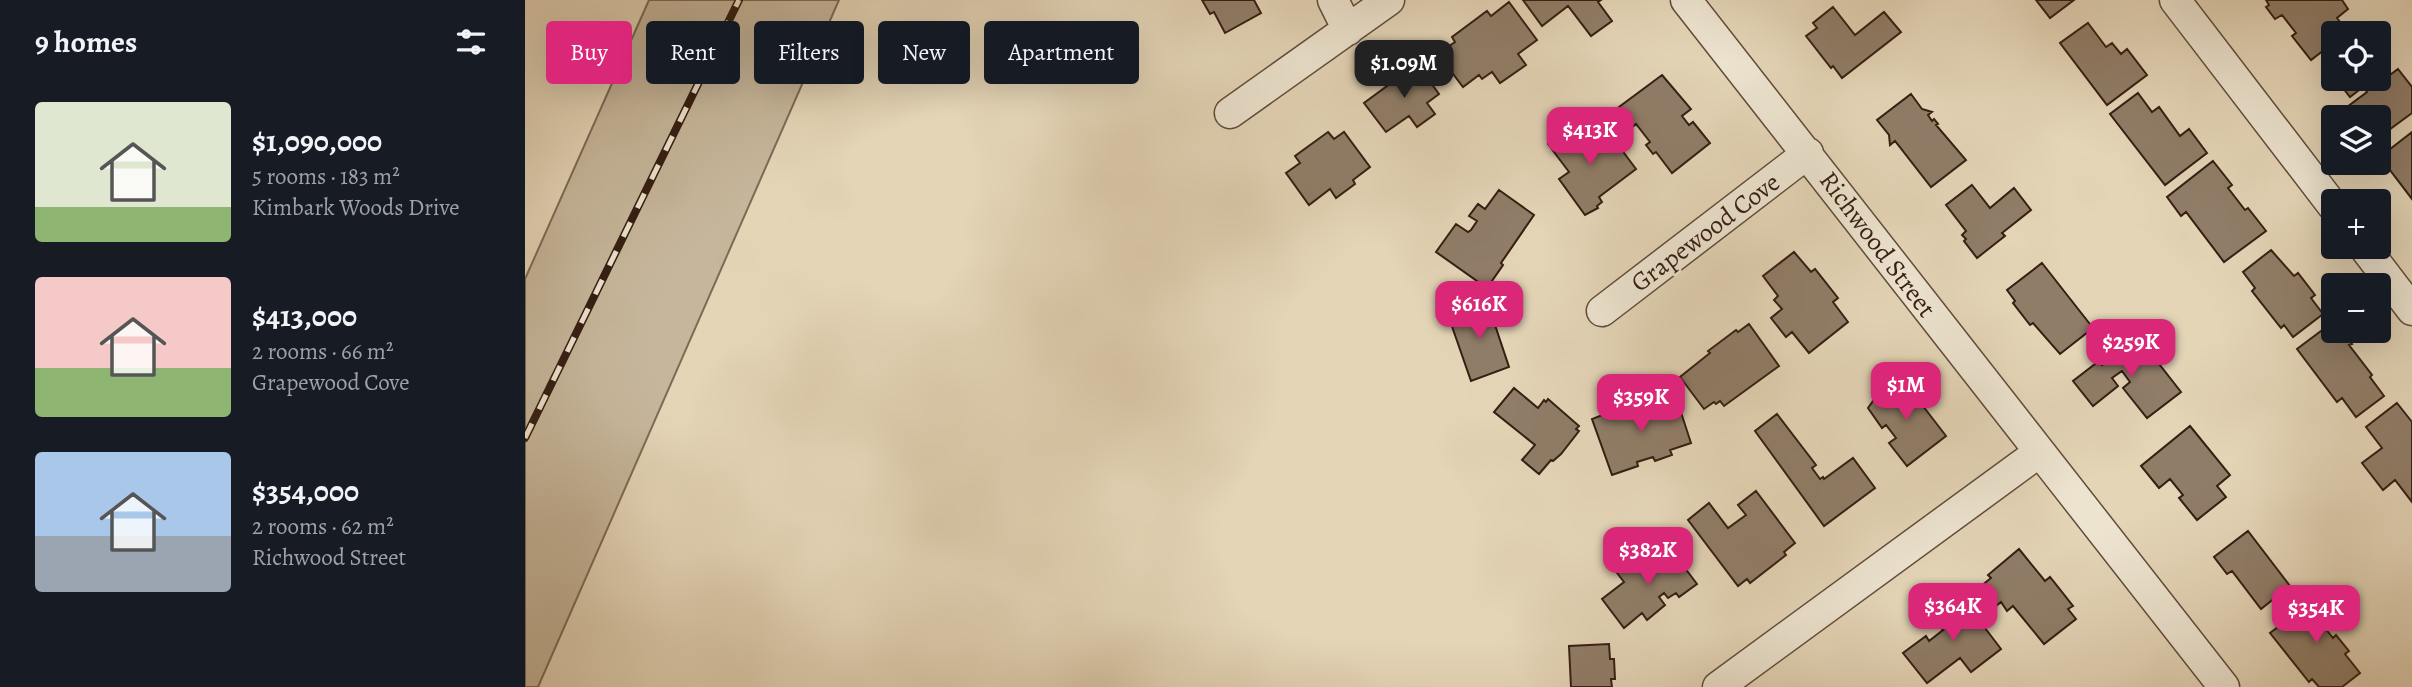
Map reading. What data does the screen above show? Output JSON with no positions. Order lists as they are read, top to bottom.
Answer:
{
  "streets": {
    "street": ["Grapewood Cove", "Richwood Street"]
  },
  "crossings": [
    ["Grapewood Cove", "Richwood Street"]
  ],
  "page": {
    "heading": "9 homes",
    "map_buttons": ["+", "−"],
    "chip": [
      "Buy",
      "Rent",
      "Filters",
      "New",
      "Apartment"
    ],
    "price": [
      "$1.09M",
      "$413K",
      "$616K",
      "$259K",
      "$1M",
      "$359K",
      "$382K",
      "$364K",
      "$354K"
    ],
    "list": [
      {
        "name": "$1,090,000",
        "note": "5 rooms · 183 m² · Kimbark Woods Drive"
      },
      {
        "name": "$413,000",
        "note": "2 rooms · 66 m² · Grapewood Cove"
      },
      {
        "name": "$354,000",
        "note": "2 rooms · 62 m² · Richwood Street"
      }
    ]
  }
}
